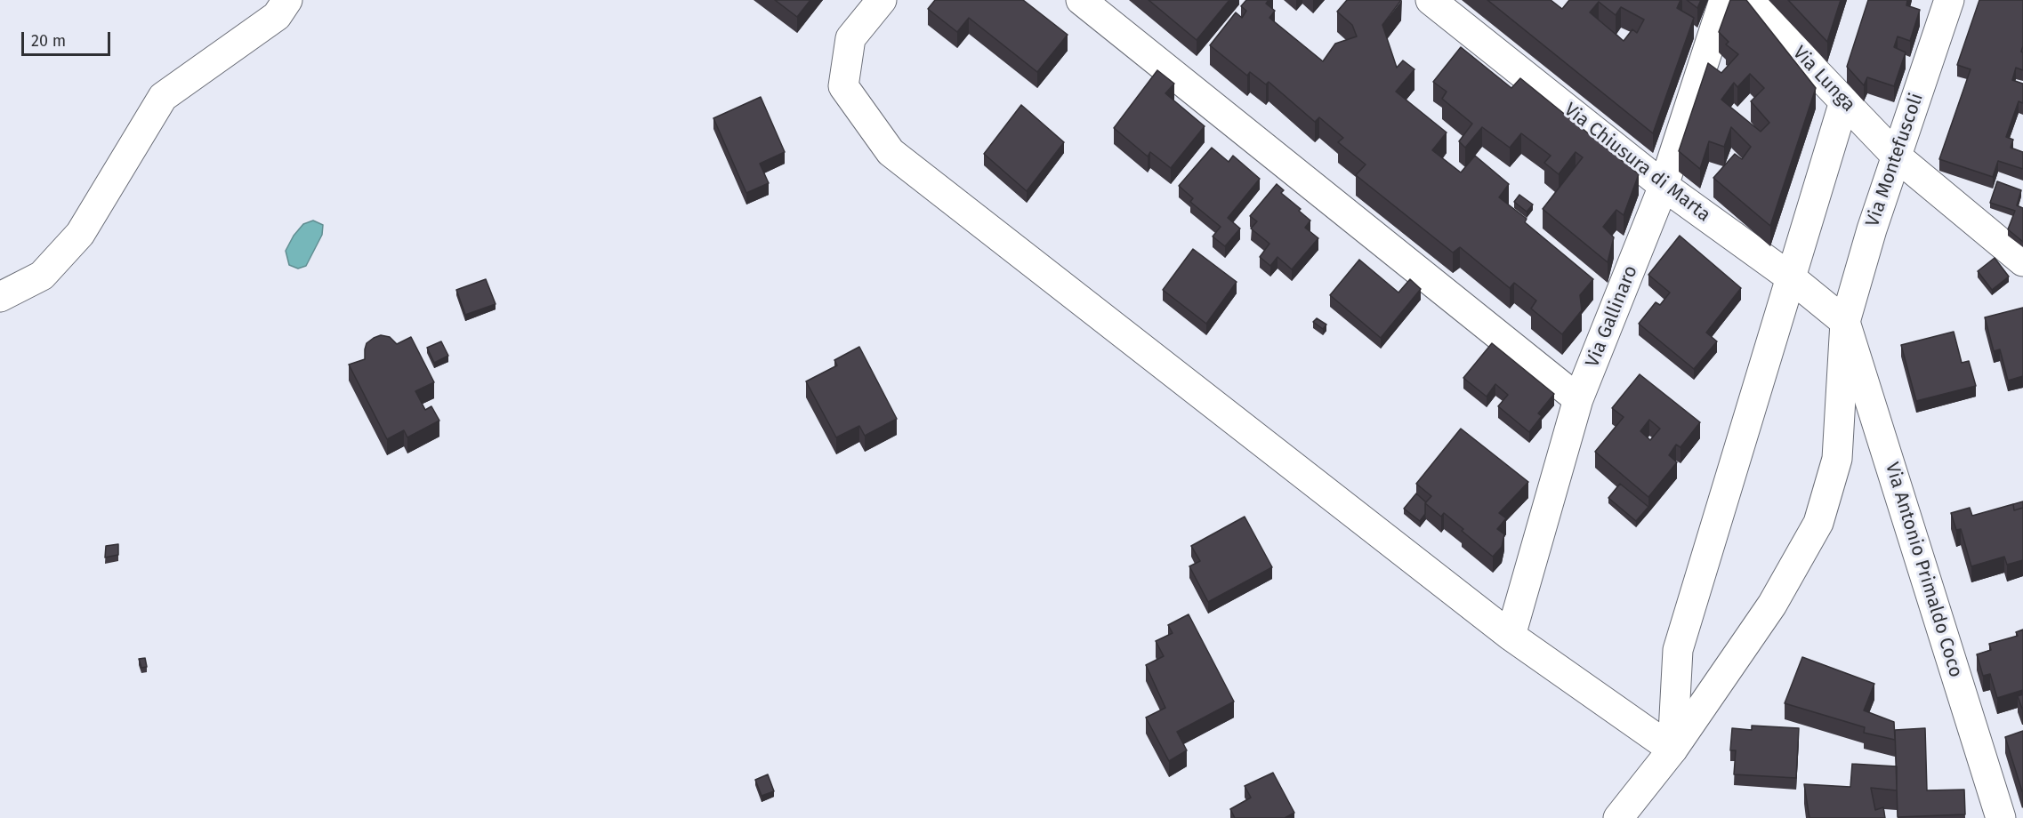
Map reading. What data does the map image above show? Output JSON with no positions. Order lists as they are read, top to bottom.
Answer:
{
  "streets": {
    "street": [
      "Via Lunga",
      "Via Montefuscoli",
      "Via Chiusura di Marta",
      "Via Gallinaro",
      "Via Antonio Primaldo Coco"
    ]
  },
  "crossings": [
    ["Via Lunga", "Via Montefuscoli"],
    ["Via Montefuscoli", "Via Chiusura di Marta"],
    ["Via Montefuscoli", "Via Antonio Primaldo Coco"],
    ["Via Chiusura di Marta", "Via Gallinaro"],
    ["Via Chiusura di Marta", "Via Antonio Primaldo Coco"]
  ],
  "scale_bar": "20 m"
}
